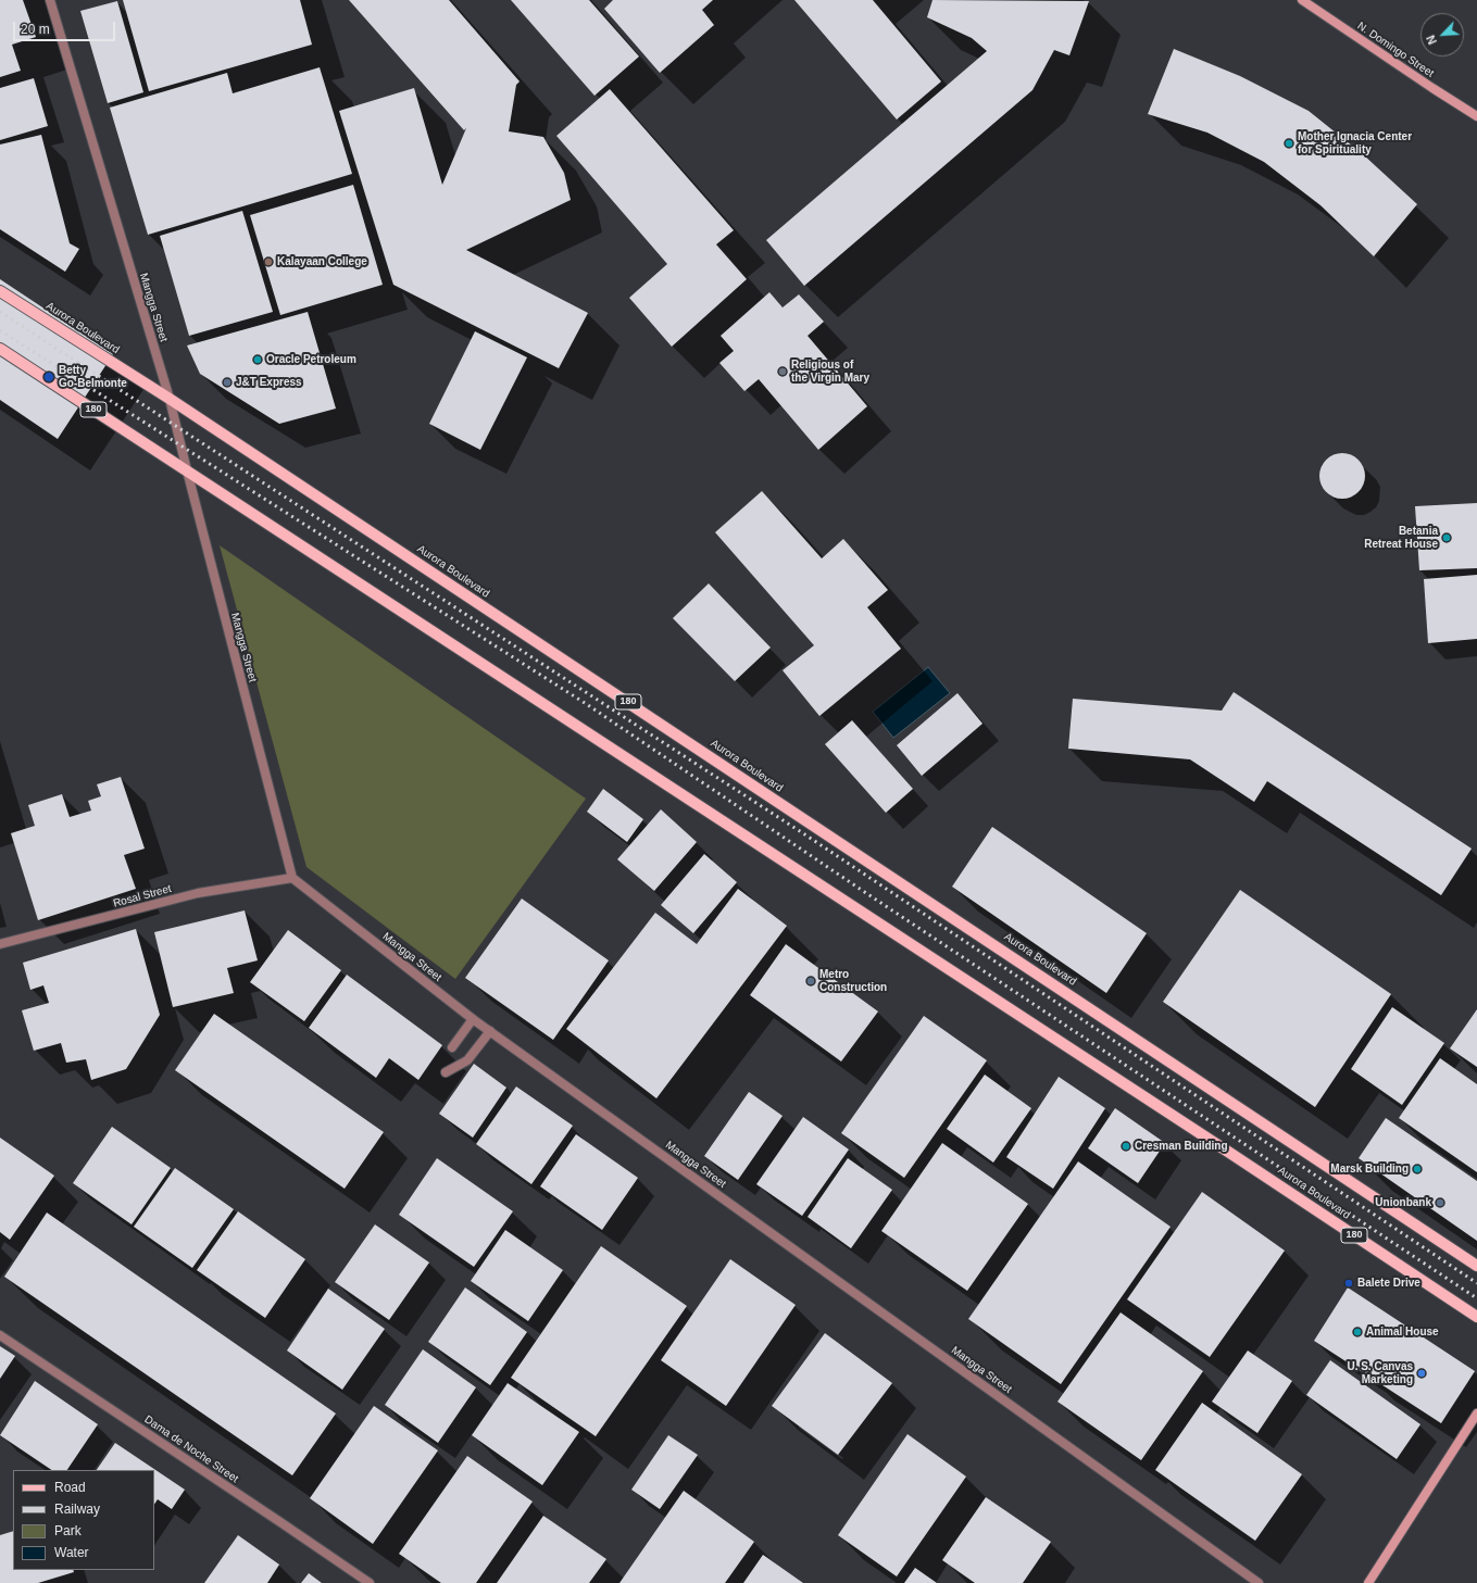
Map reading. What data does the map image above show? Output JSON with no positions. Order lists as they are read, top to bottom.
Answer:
{
  "streets": {
    "main road": ["N. Domingo Street", "Aurora Boulevard", "180"],
    "street": ["Mangga Street", "Rosal Street", "Dama de Noche Street"]
  },
  "crossings": [
    ["Mangga Street", "Aurora Boulevard"],
    ["Mangga Street", "Rosal Street"]
  ],
  "places": [
    "Mother Ignacia Center for Spirituality",
    "Kalayaan College",
    "Oracle Petroleum",
    "Religious of the Virgin Mary",
    "Betty Go-Belmonte",
    "J&T Express",
    "Betania Retreat House",
    "Metro Construction",
    "Cresman Building",
    "Marsk Building",
    "Unionbank",
    "Balete Drive",
    "Animal House",
    "U. S. Canvas Marketing"
  ],
  "legend": [
    "Road",
    "Railway",
    "Park",
    "Water"
  ],
  "scale_bar": "20 m",
  "north": "bottom left"
}
